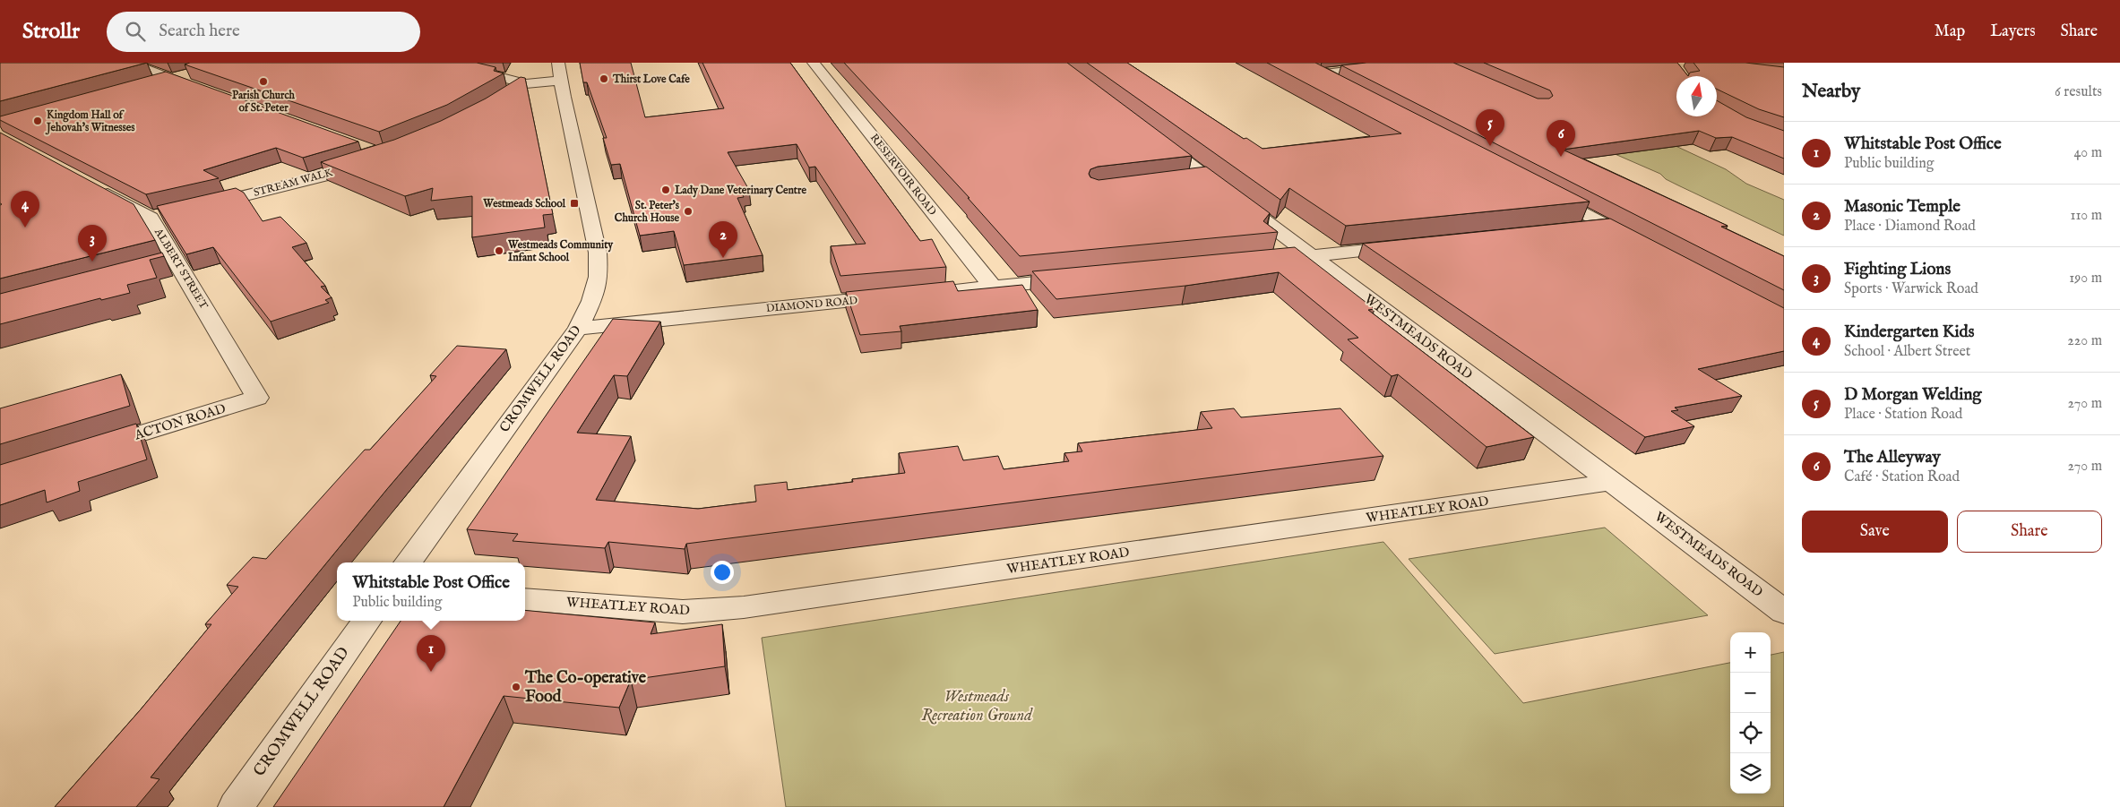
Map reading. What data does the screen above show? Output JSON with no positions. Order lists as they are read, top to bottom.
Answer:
{
  "streets": {
    "street": [
      "RESERVOIR ROAD",
      "STREAM WALK",
      "ALBERT STREET",
      "DIAMOND ROAD",
      "WESTMEADS ROAD",
      "CROMWELL ROAD",
      "ACTON ROAD",
      "WHEATLEY ROAD"
    ]
  },
  "crossings": [
    ["RESERVOIR ROAD", "DIAMOND ROAD"],
    ["ALBERT STREET", "ACTON ROAD"],
    ["DIAMOND ROAD", "CROMWELL ROAD"],
    ["WESTMEADS ROAD", "WHEATLEY ROAD"]
  ],
  "parks": ["Westmeads Recreation Ground"],
  "places": {
    "other": [
      "Thirst Love Cafe",
      "Parish Church of St. Peter",
      "Kingdom Hall of Jehovah's Witnesses",
      "Lady Dane Veterinary Centre",
      "St. Peter's Church House",
      "Westmeads Community Infant School",
      "The Co-operative Food"
    ],
    "transit": ["Westmeads School"]
  },
  "north": "top",
  "page": {
    "header": "Strollr",
    "search": "Search here",
    "nav": ["Map", "Layers", "Share"],
    "heading": ["Nearby", "6 results"],
    "pins": [
      "5",
      "6",
      "4",
      "2",
      "3",
      "1"
    ],
    "list": [
      {
        "mark": "1",
        "name": "Whitstable Post Office",
        "note": "Public building",
        "value": "40 m"
      },
      {
        "mark": "2",
        "name": "Masonic Temple",
        "note": "Place · Diamond Road",
        "value": "110 m"
      },
      {
        "mark": "3",
        "name": "Fighting Lions",
        "note": "Sports · Warwick Road",
        "value": "190 m"
      },
      {
        "mark": "4",
        "name": "Kindergarten Kids",
        "note": "School · Albert Street",
        "value": "220 m"
      },
      {
        "mark": "5",
        "name": "D Morgan Welding",
        "note": "Place · Station Road",
        "value": "270 m"
      },
      {
        "mark": "6",
        "name": "The Alleyway",
        "note": "Café · Station Road",
        "value": "270 m"
      }
    ],
    "buttons": ["Save", "Share"],
    "popup": ["Whitstable Post Office", "Public building"],
    "map_buttons": ["+", "−"]
  }
}
